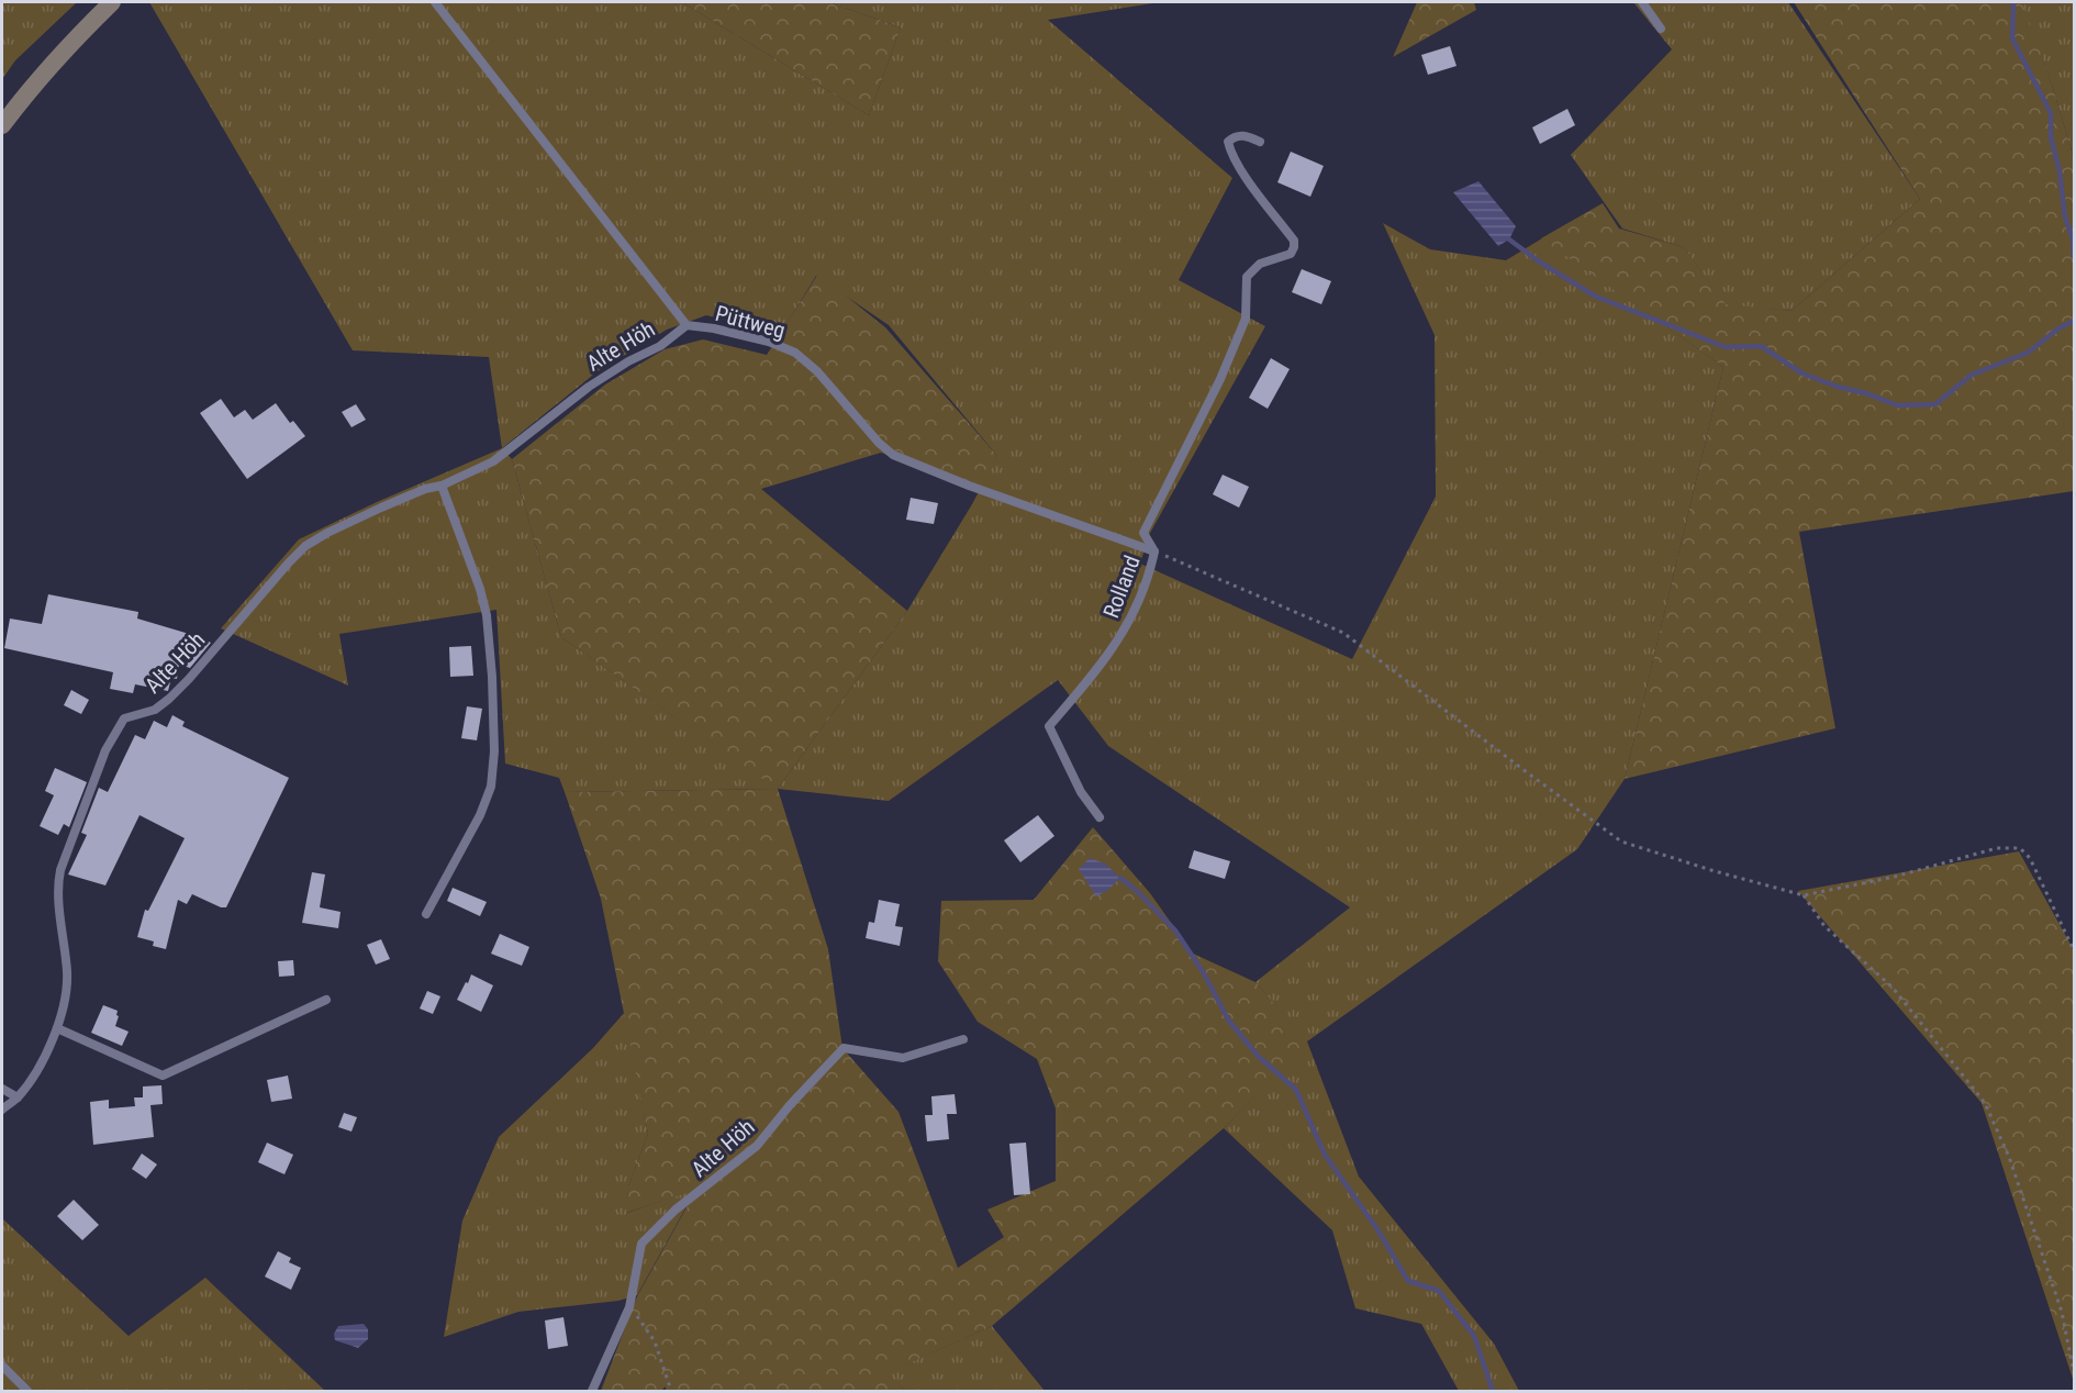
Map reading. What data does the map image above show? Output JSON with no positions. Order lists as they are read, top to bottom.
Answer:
{
  "streets": {
    "lane": ["Püttweg", "Alte Höh", "Rolland"]
  },
  "crossings": [
    ["Püttweg", "Alte Höh"],
    ["Püttweg", "Rolland"]
  ]
}
